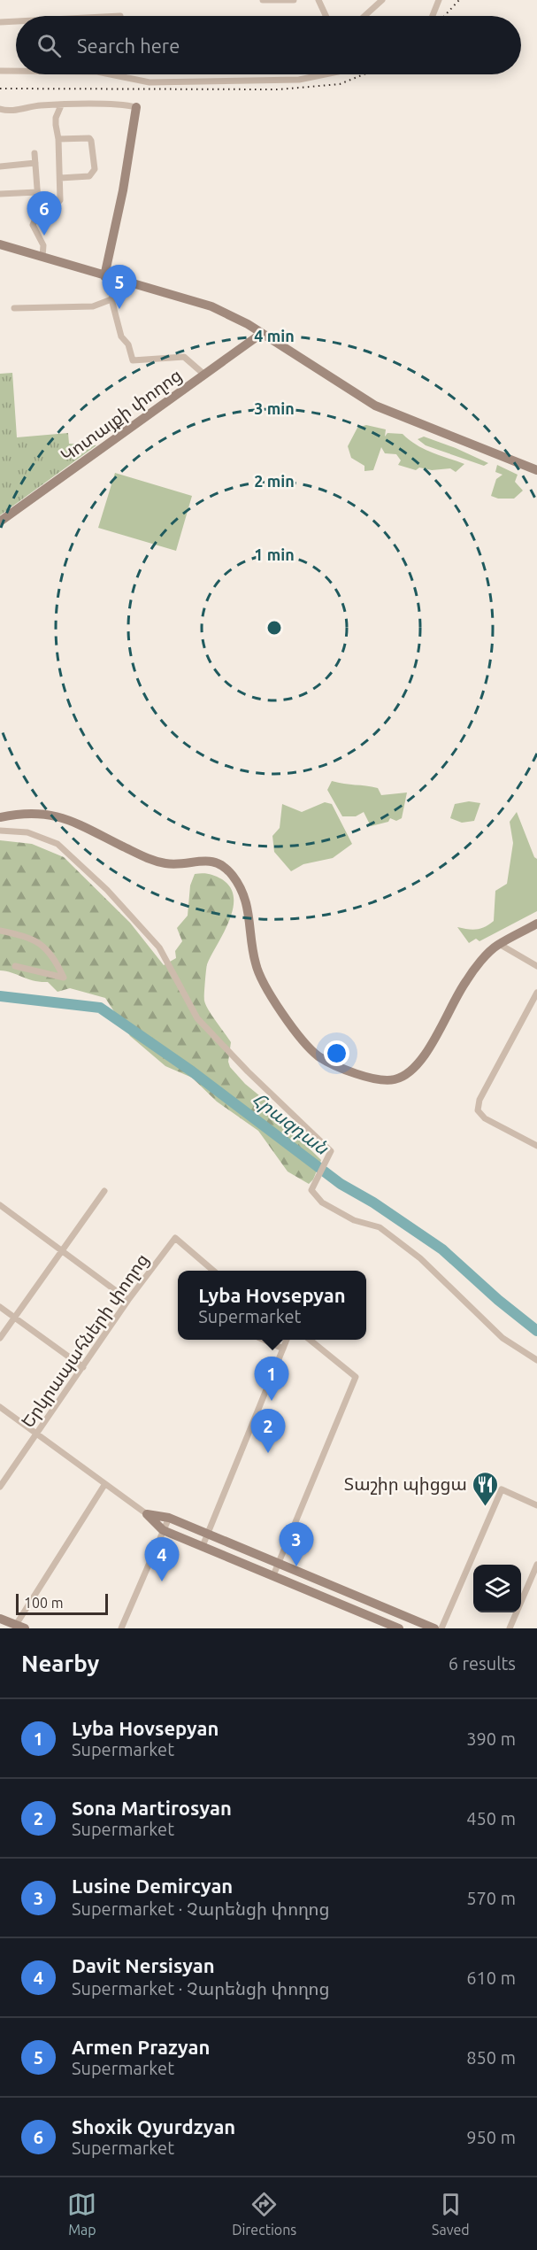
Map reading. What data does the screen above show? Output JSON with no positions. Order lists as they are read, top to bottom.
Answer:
{
  "streets": {
    "street": ["Կոտայքի փողոց", "Երկրապահների փողոց"]
  },
  "water": ["Հրազդան"],
  "places": {
    "restaurant": ["Տաշիր պիցցա"]
  },
  "scale_bar": "100 m",
  "page": {
    "search": "Search here",
    "pins": [
      "6",
      "5",
      "1",
      "2",
      "3",
      "4"
    ],
    "popup": ["Lyba Hovsepyan", "Supermarket"],
    "scale": "100 m",
    "heading": ["Nearby", "6 results"],
    "list": [
      {
        "mark": "1",
        "name": "Lyba Hovsepyan",
        "note": "Supermarket",
        "value": "390 m"
      },
      {
        "mark": "2",
        "name": "Sona Martirosyan",
        "note": "Supermarket",
        "value": "450 m"
      },
      {
        "mark": "3",
        "name": "Lusine Demircyan",
        "note": "Supermarket · Չարենցի փողոց",
        "value": "570 m"
      },
      {
        "mark": "4",
        "name": "Davit Nersisyan",
        "note": "Supermarket · Չարենցի փողոց",
        "value": "610 m"
      },
      {
        "mark": "5",
        "name": "Armen Prazyan",
        "note": "Supermarket",
        "value": "850 m"
      },
      {
        "mark": "6",
        "name": "Shoxik Qyurdzyan",
        "note": "Supermarket",
        "value": "950 m"
      }
    ],
    "nav": ["Map", "Directions", "Saved"]
  },
  "rings": [
    "4 min",
    "3 min",
    "2 min",
    "1 min"
  ]
}
